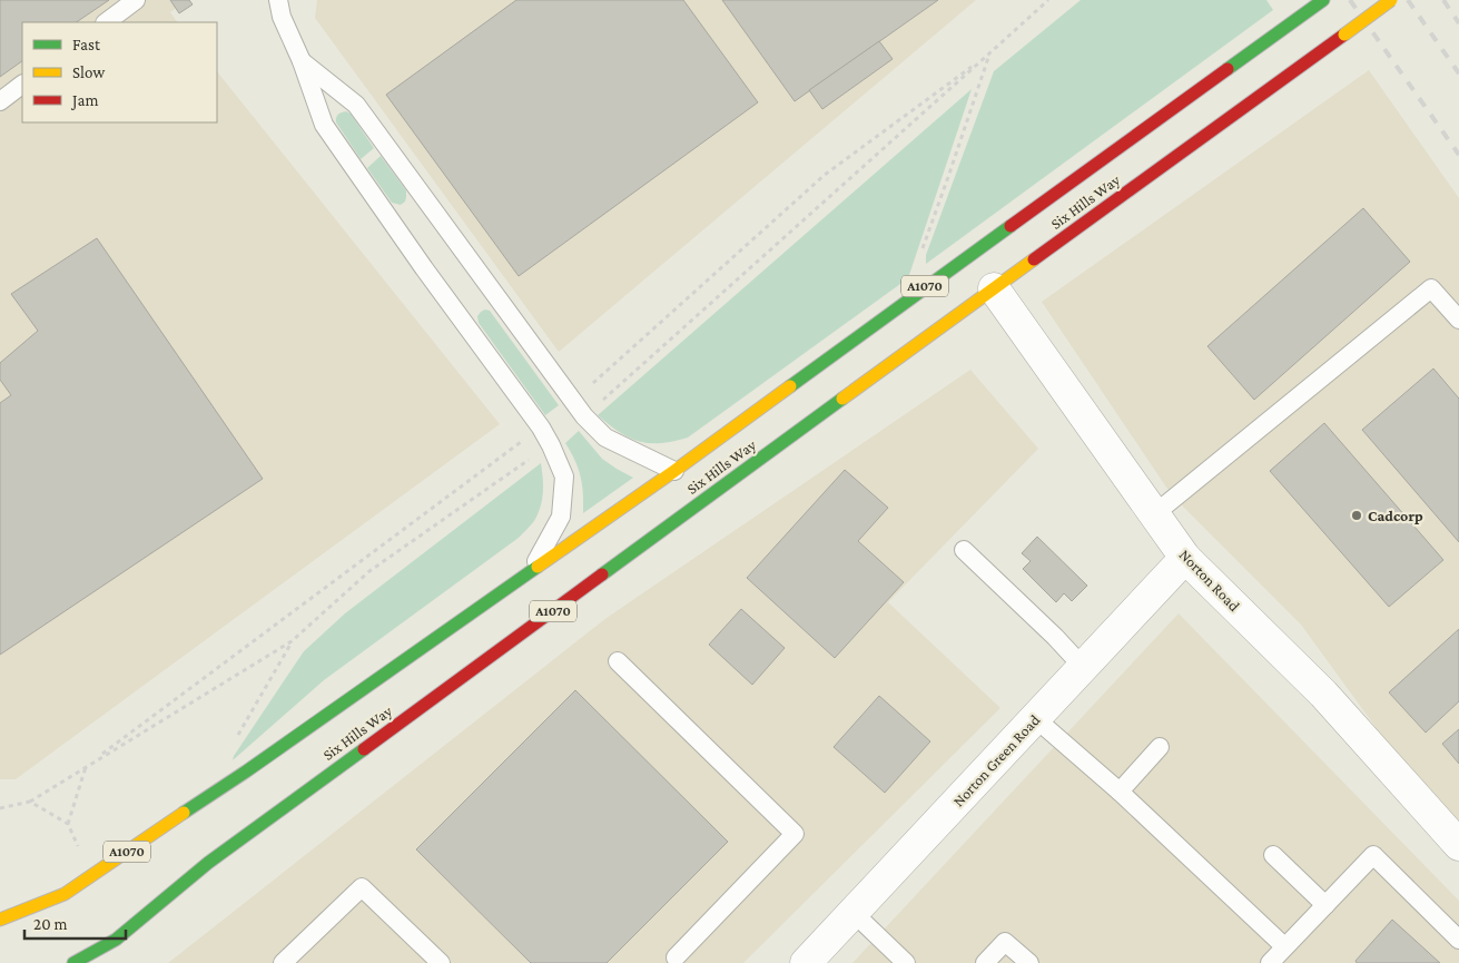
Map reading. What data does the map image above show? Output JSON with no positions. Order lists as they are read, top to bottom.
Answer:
{
  "streets": {
    "main road": ["Six Hills Way", "A1070"],
    "street": ["Norton Road", "Norton Green Road"]
  },
  "crossings": [
    ["Six Hills Way", "Norton Road"],
    ["Norton Road", "Norton Green Road"]
  ],
  "places": ["Cadcorp"],
  "legend": ["Fast", "Slow", "Jam"],
  "scale_bar": "20 m"
}
